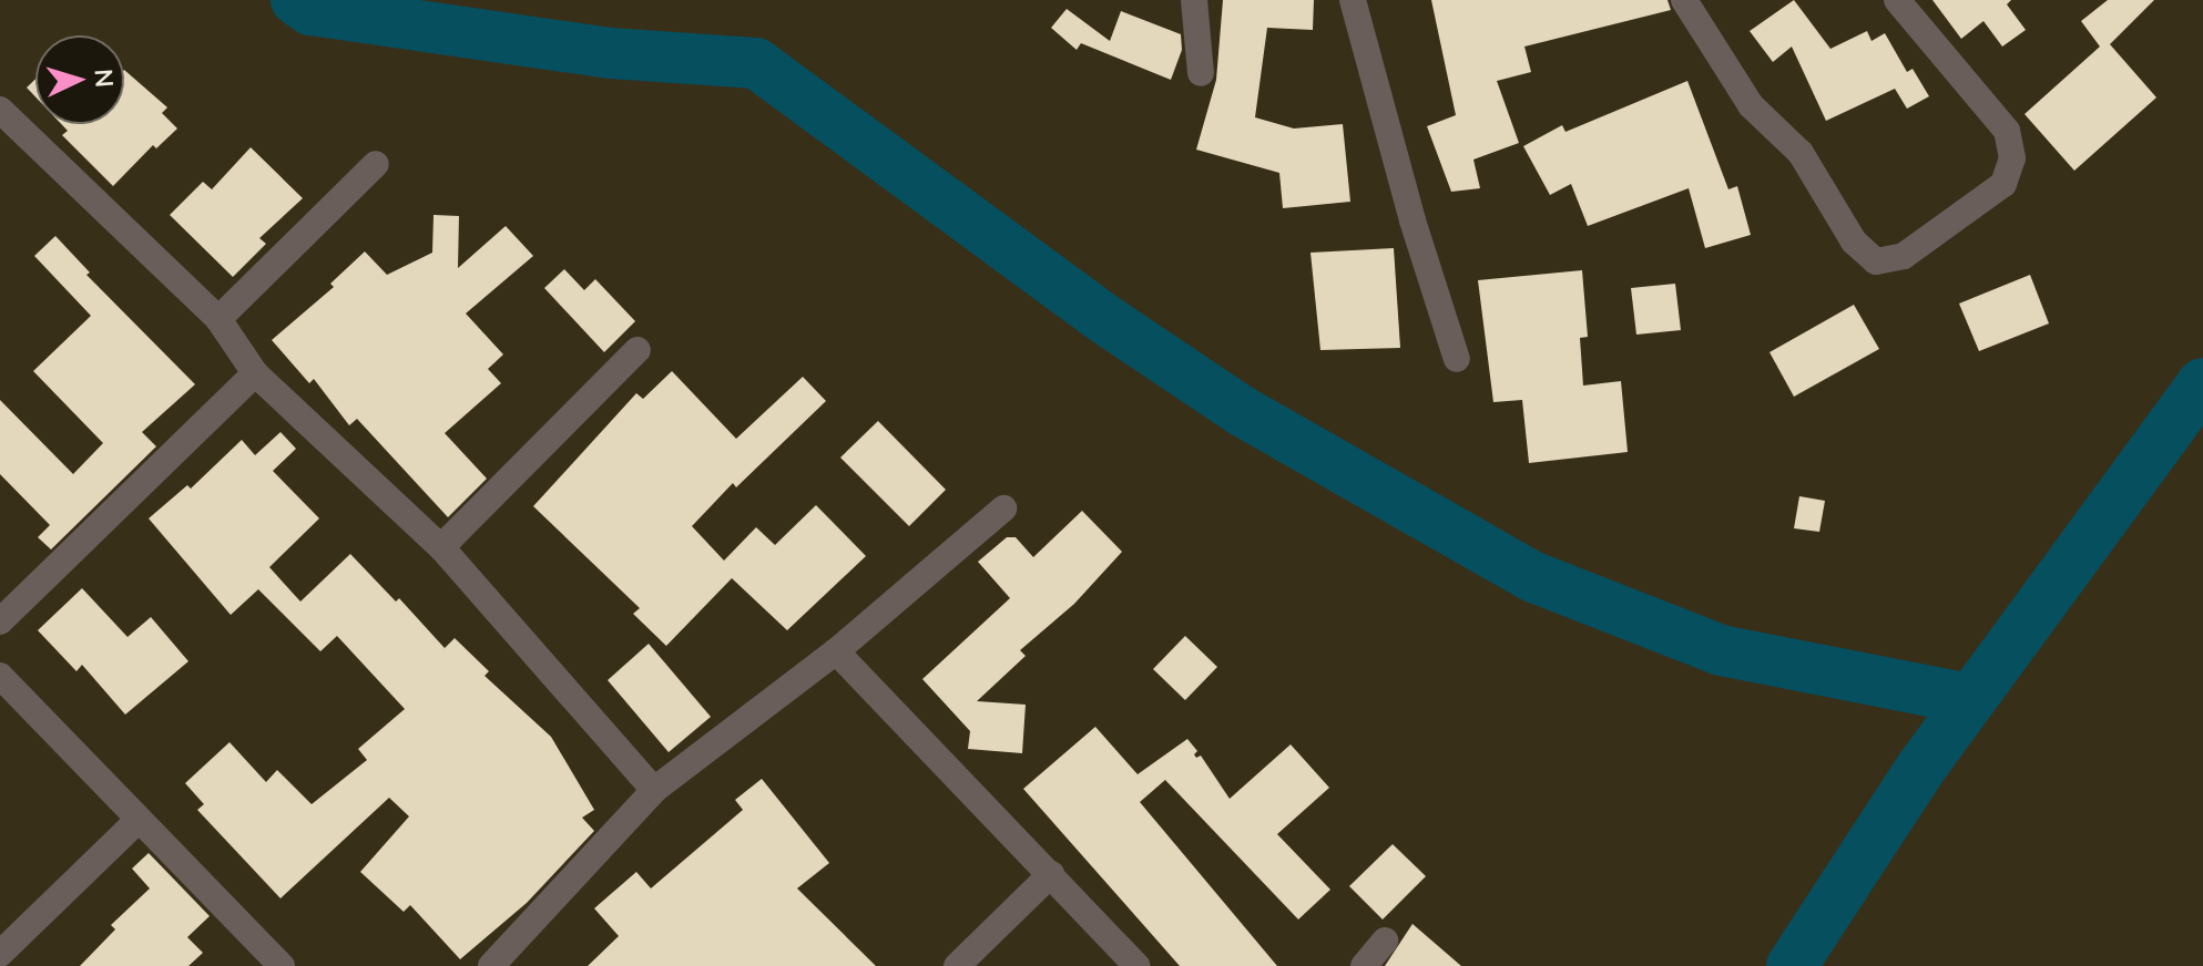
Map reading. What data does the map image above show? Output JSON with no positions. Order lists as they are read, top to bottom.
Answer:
{
  "north": "right"
}
